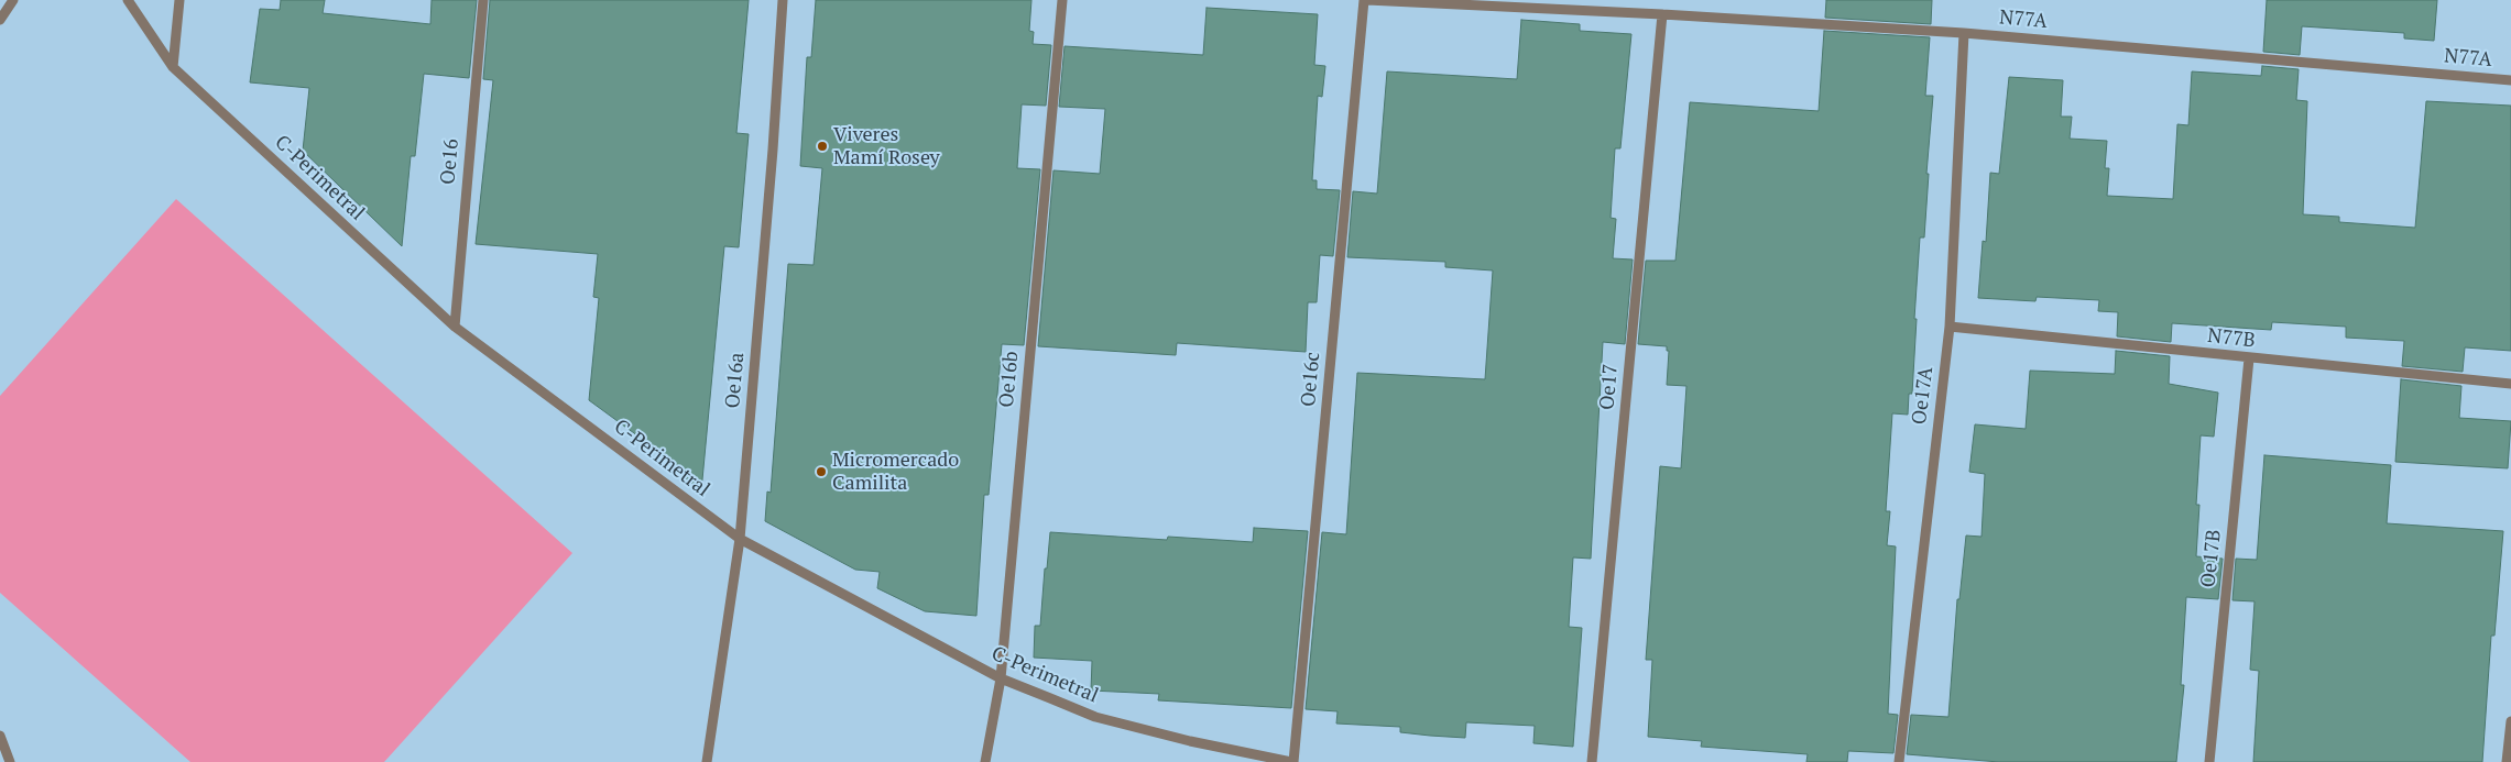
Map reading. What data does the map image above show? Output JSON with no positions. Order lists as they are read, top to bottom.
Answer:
{
  "streets": {
    "street": [
      "N77A",
      "Oe16",
      "C-Perimetral",
      "N77B",
      "Oe16b",
      "Oe16c",
      "Oe16a",
      "Oe17",
      "Oe17A",
      "Oe17B"
    ]
  },
  "crossings": [
    ["N77A", "Oe16c"],
    ["N77A", "Oe17"],
    ["N77A", "Oe17A"],
    ["Oe16", "C-Perimetral"],
    ["C-Perimetral", "Oe16b"],
    ["C-Perimetral", "Oe16c"],
    ["C-Perimetral", "Oe16a"],
    ["N77B", "Oe17A"],
    ["N77B", "Oe17B"]
  ],
  "places": ["Viveres Mamí Rosey", "Micromercado Camilita"]
}
